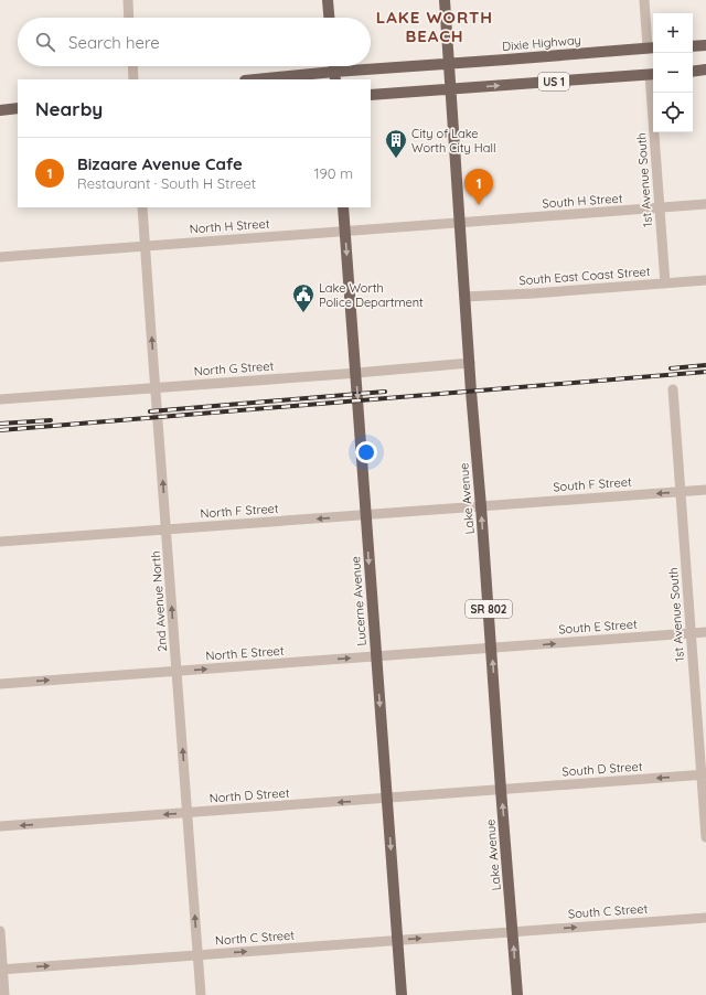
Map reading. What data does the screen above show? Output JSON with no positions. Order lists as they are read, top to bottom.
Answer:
{
  "streets": {
    "main road": [
      "Dixie Highway",
      "US 1",
      "Lake Avenue",
      "Lucerne Avenue",
      "SR 802"
    ],
    "street": [
      "1st Avenue South",
      "South H Street",
      "North H Street",
      "South East Coast Street",
      "North G Street",
      "South F Street",
      "North F Street",
      "2nd Avenue North",
      "South E Street",
      "North E Street",
      "South D Street",
      "North D Street",
      "South C Street",
      "North C Street"
    ]
  },
  "crossings": [
    ["Dixie Highway", "Lake Avenue"],
    ["US 1", "Lake Avenue"],
    ["1st Avenue South", "South H Street"],
    ["1st Avenue South", "South East Coast Street"],
    ["1st Avenue South", "South F Street"],
    ["1st Avenue South", "South E Street"],
    ["1st Avenue South", "South D Street"],
    ["South H Street", "North H Street"],
    ["South H Street", "Lake Avenue"],
    ["North H Street", "Lake Avenue"],
    ["North H Street", "2nd Avenue North"],
    ["North H Street", "Lucerne Avenue"],
    ["South East Coast Street", "Lake Avenue"],
    ["North G Street", "Lake Avenue"],
    ["North G Street", "2nd Avenue North"],
    ["North G Street", "Lucerne Avenue"],
    ["South F Street", "Lake Avenue"],
    ["South F Street", "North F Street"],
    ["Lake Avenue", "North F Street"],
    ["Lake Avenue", "South E Street"],
    ["Lake Avenue", "North E Street"],
    ["Lake Avenue", "South D Street"],
    ["Lake Avenue", "North D Street"],
    ["Lake Avenue", "South C Street"],
    ["Lake Avenue", "North C Street"],
    ["North F Street", "2nd Avenue North"],
    ["North F Street", "Lucerne Avenue"],
    ["2nd Avenue North", "North E Street"],
    ["2nd Avenue North", "North D Street"],
    ["2nd Avenue North", "North C Street"],
    ["Lucerne Avenue", "North E Street"],
    ["Lucerne Avenue", "North D Street"],
    ["Lucerne Avenue", "North C Street"],
    ["South E Street", "North E Street"],
    ["South D Street", "North D Street"],
    ["South C Street", "North C Street"]
  ],
  "one_way": [
    "South F Street",
    "Lake Avenue",
    "North F Street",
    "2nd Avenue North",
    "Lucerne Avenue",
    "South E Street",
    "North E Street",
    "South D Street",
    "North D Street",
    "South C Street",
    "North C Street"
  ],
  "districts": ["LAKE WORTH BEACH"],
  "places": {
    "building": ["City of Lake Worth City Hall"],
    "public building": ["Lake Worth Police Department"]
  },
  "page": {
    "map_buttons": ["+", "−"],
    "search": "Search here",
    "heading": "Nearby",
    "list": [
      {
        "mark": "1",
        "name": "Bizaare Avenue Cafe",
        "note": "Restaurant · South H Street",
        "value": "190 m"
      }
    ],
    "pins": "1"
  }
}
